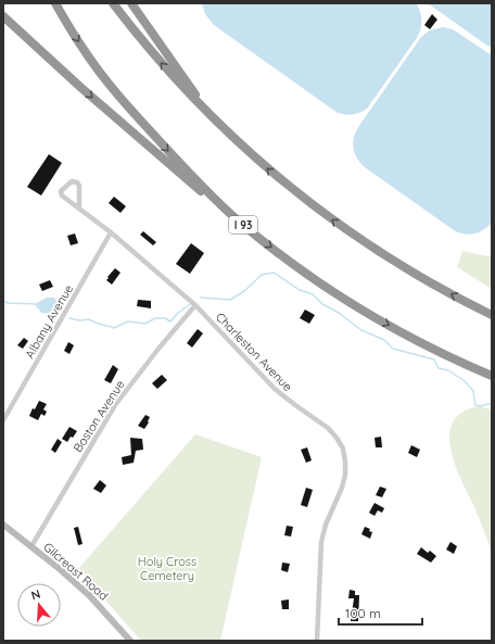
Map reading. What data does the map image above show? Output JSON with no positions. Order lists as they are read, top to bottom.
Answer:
{
  "streets": {
    "highway": ["I 93"],
    "street": [
      "Albany Avenue",
      "Charleston Avenue",
      "Boston Avenue",
      "Gilcreast Road"
    ]
  },
  "crossings": [
    ["Albany Avenue", "Charleston Avenue"],
    ["Charleston Avenue", "Boston Avenue"],
    ["Boston Avenue", "Gilcreast Road"]
  ],
  "parks": ["Holy Cross Cemetery"],
  "scale_bar": "100 m",
  "north": "top"
}
